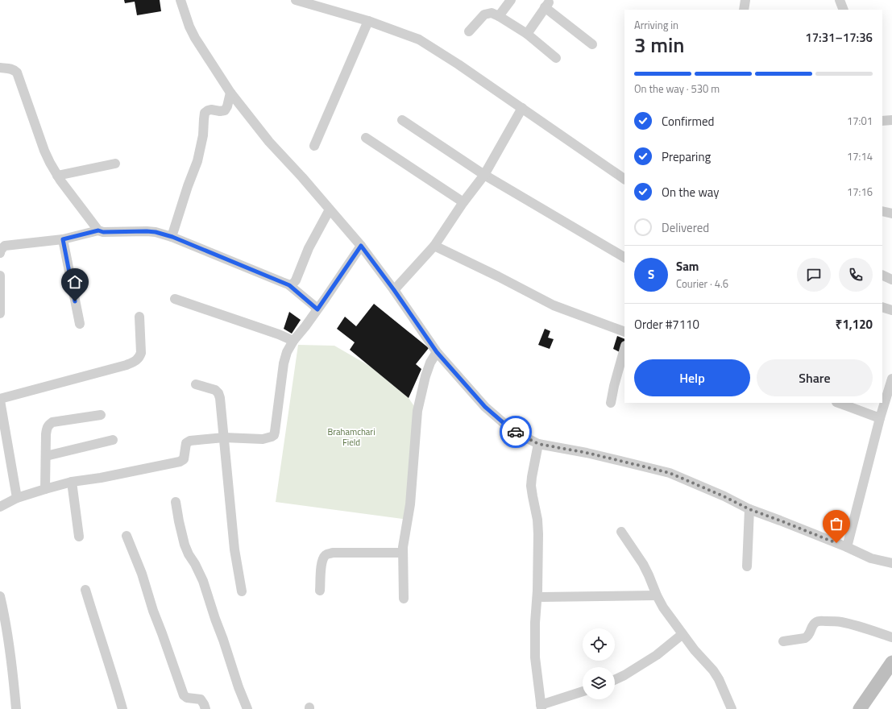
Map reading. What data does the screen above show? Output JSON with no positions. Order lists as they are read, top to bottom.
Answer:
{
  "parks": ["Brahamchari Field"],
  "page": {
    "heading": ["3 min", "Arriving in", "17:31–17:36"],
    "panel": [
      "Sam",
      "Courier · 4.6",
      "Order #7110",
      "₹1,120"
    ],
    "bar": "On the way · 530 m",
    "list": [
      ["Confirmed", "17:01"],
      ["Preparing", "17:14"],
      ["On the way", "17:16"],
      "Delivered"
    ],
    "round": "S",
    "buttons": ["Help", "Share"]
  }
}
